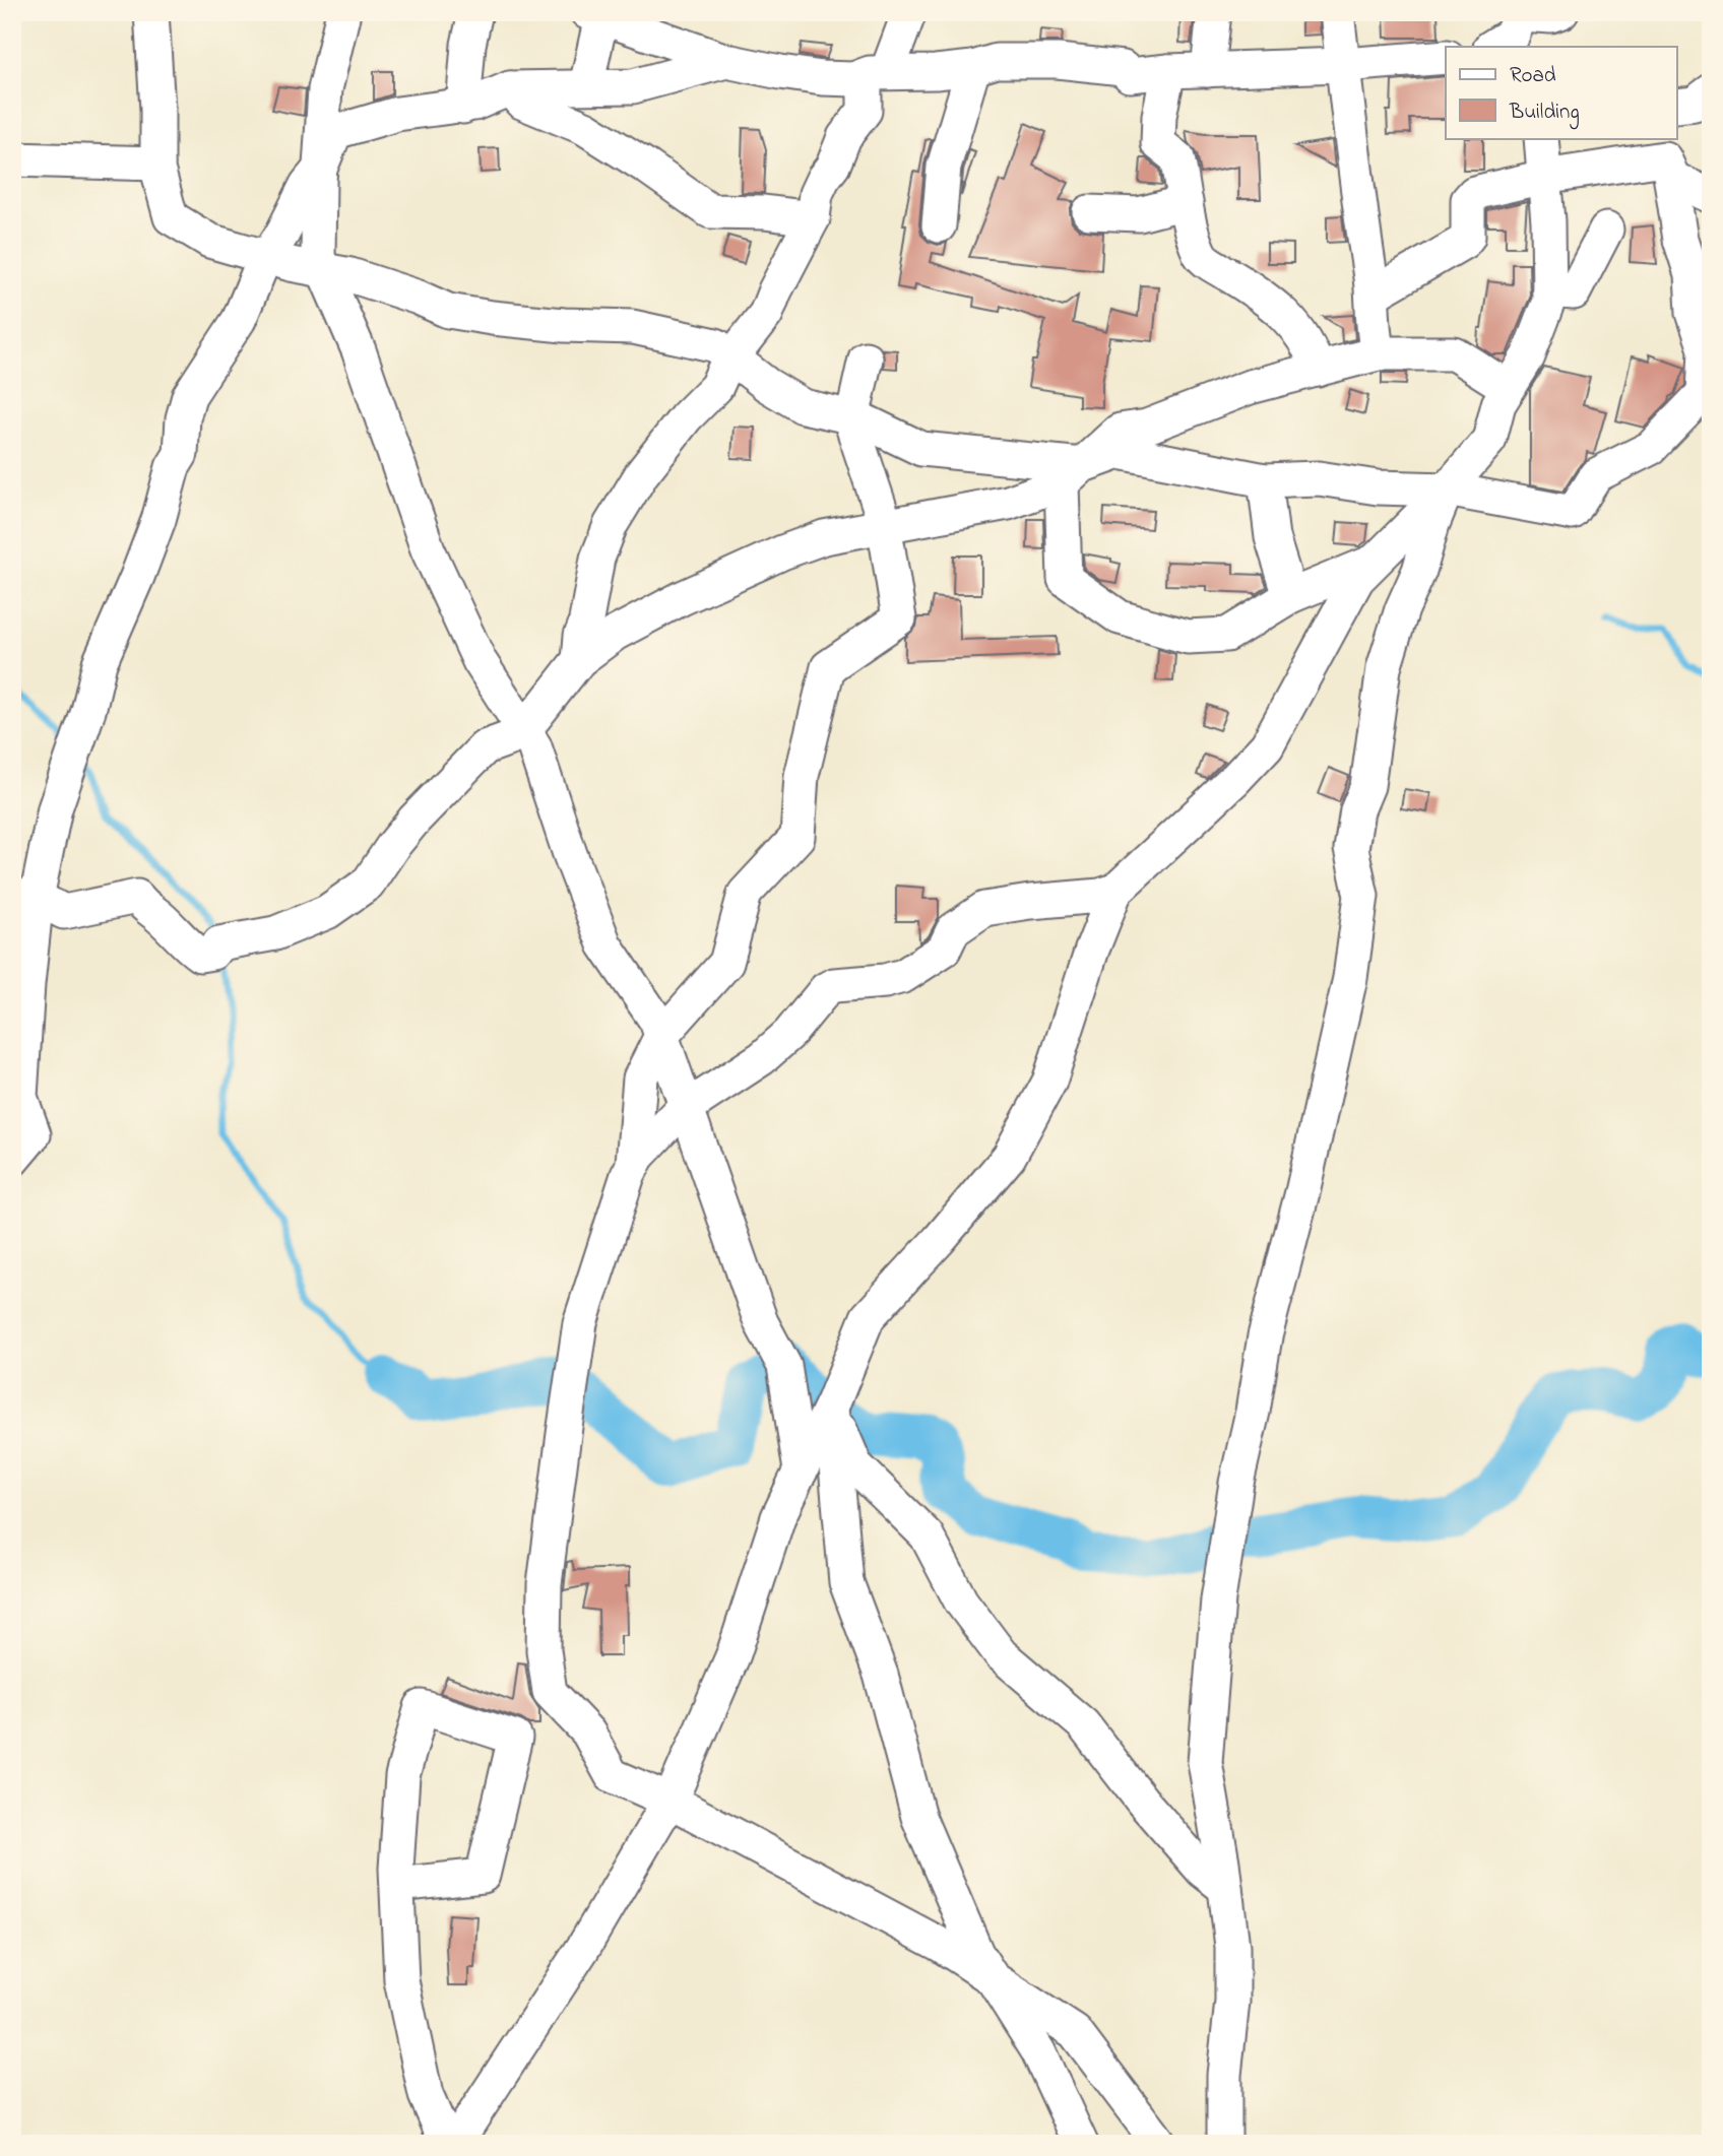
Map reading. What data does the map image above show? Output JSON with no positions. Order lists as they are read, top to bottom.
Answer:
{
  "legend": ["Road", "Building"]
}
